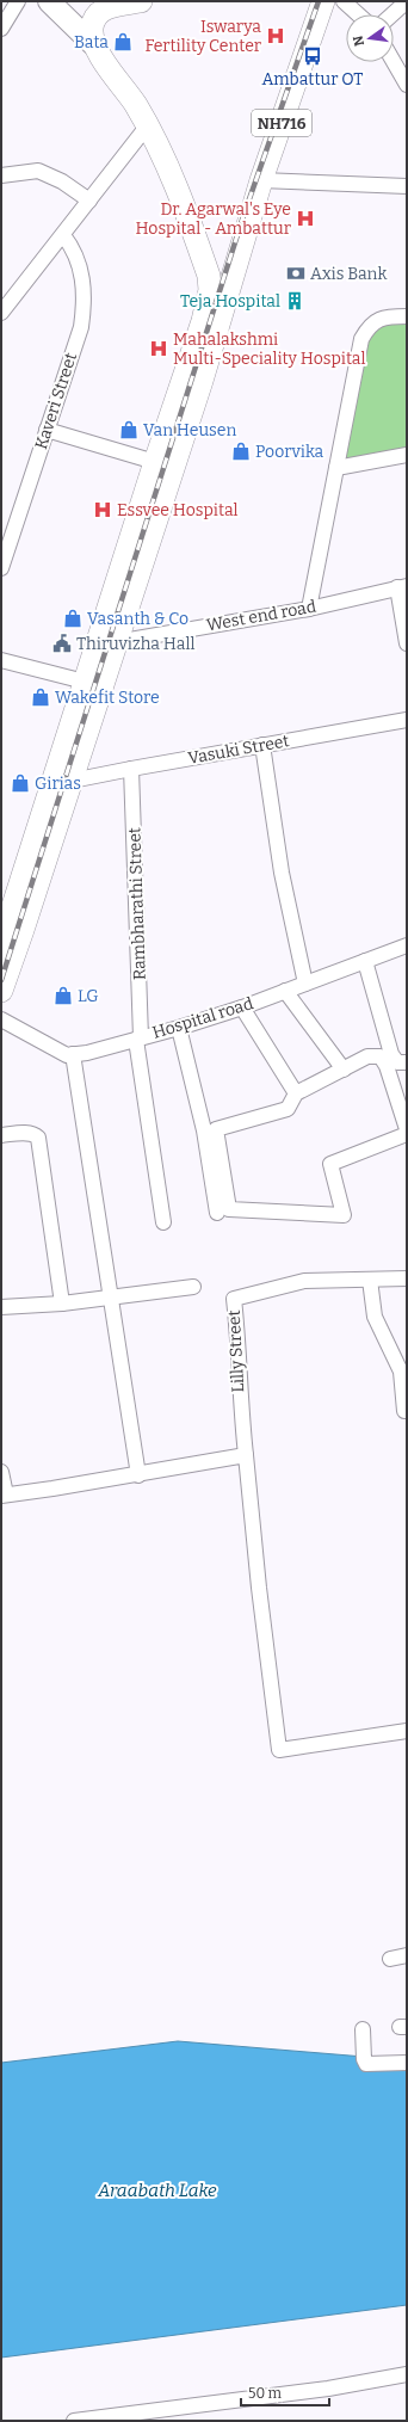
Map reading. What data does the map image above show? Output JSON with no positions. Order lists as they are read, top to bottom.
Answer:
{
  "streets": {
    "highway": ["NH716"],
    "street": [
      "Kaveri Street",
      "West end road",
      "Vasuki Street",
      "Rambharathi Street",
      "Hospital road",
      "Lilly Street"
    ]
  },
  "crossings": [
    ["NH716", "West end road"],
    ["NH716", "Vasuki Street"],
    ["Vasuki Street", "Rambharathi Street"],
    ["Rambharathi Street", "Hospital road"]
  ],
  "water": ["Araabath Lake"],
  "places": {
    "hospital": [
      "Iswarya Fertility Center",
      "Dr. Agarwal's Eye Hospital - Ambattur",
      "Mahalakshmi Multi-Speciality Hospital",
      "Essvee Hospital"
    ],
    "shop": [
      "Bata",
      "Van Heusen",
      "Poorvika",
      "Vasanth & Co",
      "Wakefit Store",
      "Girias",
      "LG"
    ],
    "bus stop": ["Ambattur OT"],
    "bank": ["Axis Bank"],
    "building": ["Teja Hospital"],
    "public building": ["Thiruvizha Hall"]
  },
  "scale_bar": "50 m",
  "north": "left"
}
